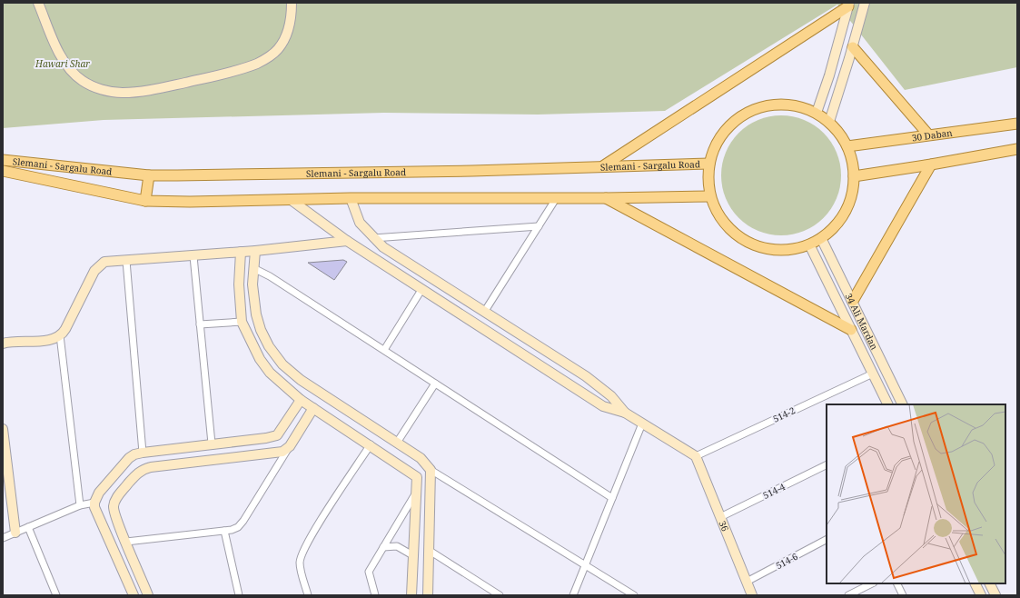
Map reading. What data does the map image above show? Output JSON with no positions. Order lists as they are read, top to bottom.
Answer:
{
  "streets": {
    "main road": ["30 Daban", "Slemani - Sargalu Road"],
    "street": [
      "34 Ali Mardan",
      "514-2",
      "514-4",
      "36",
      "514-6"
    ]
  },
  "crossings": [
    ["34 Ali Mardan", "514-2"],
    ["514-2", "36"],
    ["514-4", "36"],
    ["36", "514-6"]
  ],
  "parks": ["Hawari Shar"]
}
